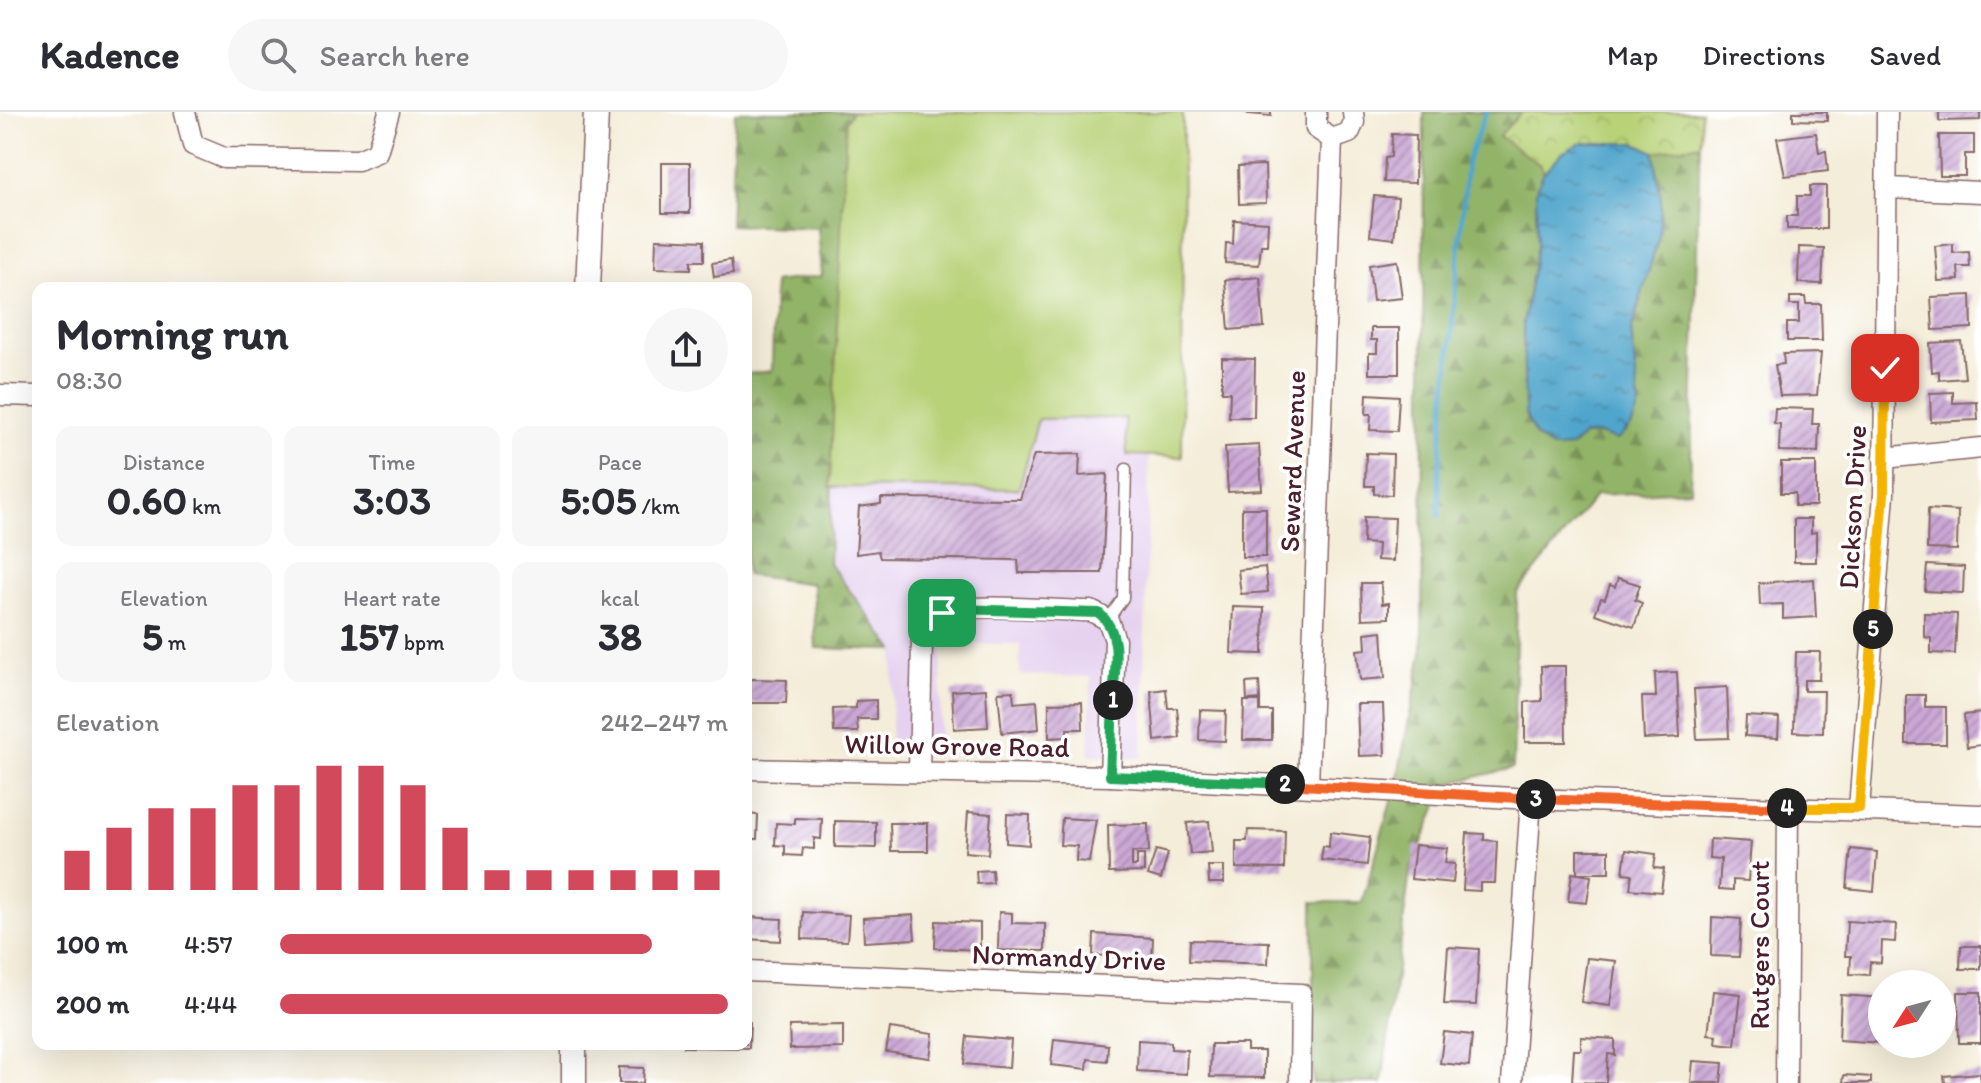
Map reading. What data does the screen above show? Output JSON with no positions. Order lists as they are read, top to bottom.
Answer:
{
  "streets": {
    "street": [
      "Seward Avenue",
      "Dickson Drive",
      "Willow Grove Road",
      "Rutgers Court",
      "Normandy Drive"
    ]
  },
  "crossings": [
    ["Seward Avenue", "Willow Grove Road"],
    ["Dickson Drive", "Willow Grove Road"],
    ["Willow Grove Road", "Rutgers Court"]
  ],
  "north": "bottom left",
  "page": {
    "header": "Kadence",
    "search": "Search here",
    "nav": ["Map", "Directions", "Saved"],
    "heading": ["Morning run", "08:30"],
    "stats": [
      ["Distance", "0.60 km"],
      ["Time", "3:03"],
      ["Pace", "5:05 /km"],
      ["Elevation", "5 m"],
      ["Heart rate", "157 bpm"],
      ["kcal", "38"]
    ],
    "pins": [
      "5",
      "1",
      "2",
      "3",
      "4"
    ],
    "chart": ["Elevation", "242–247 m"],
    "list": [
      {
        "name": "100 m",
        "note": "4:57"
      },
      {
        "name": "200 m",
        "note": "4:44"
      }
    ]
  }
}
